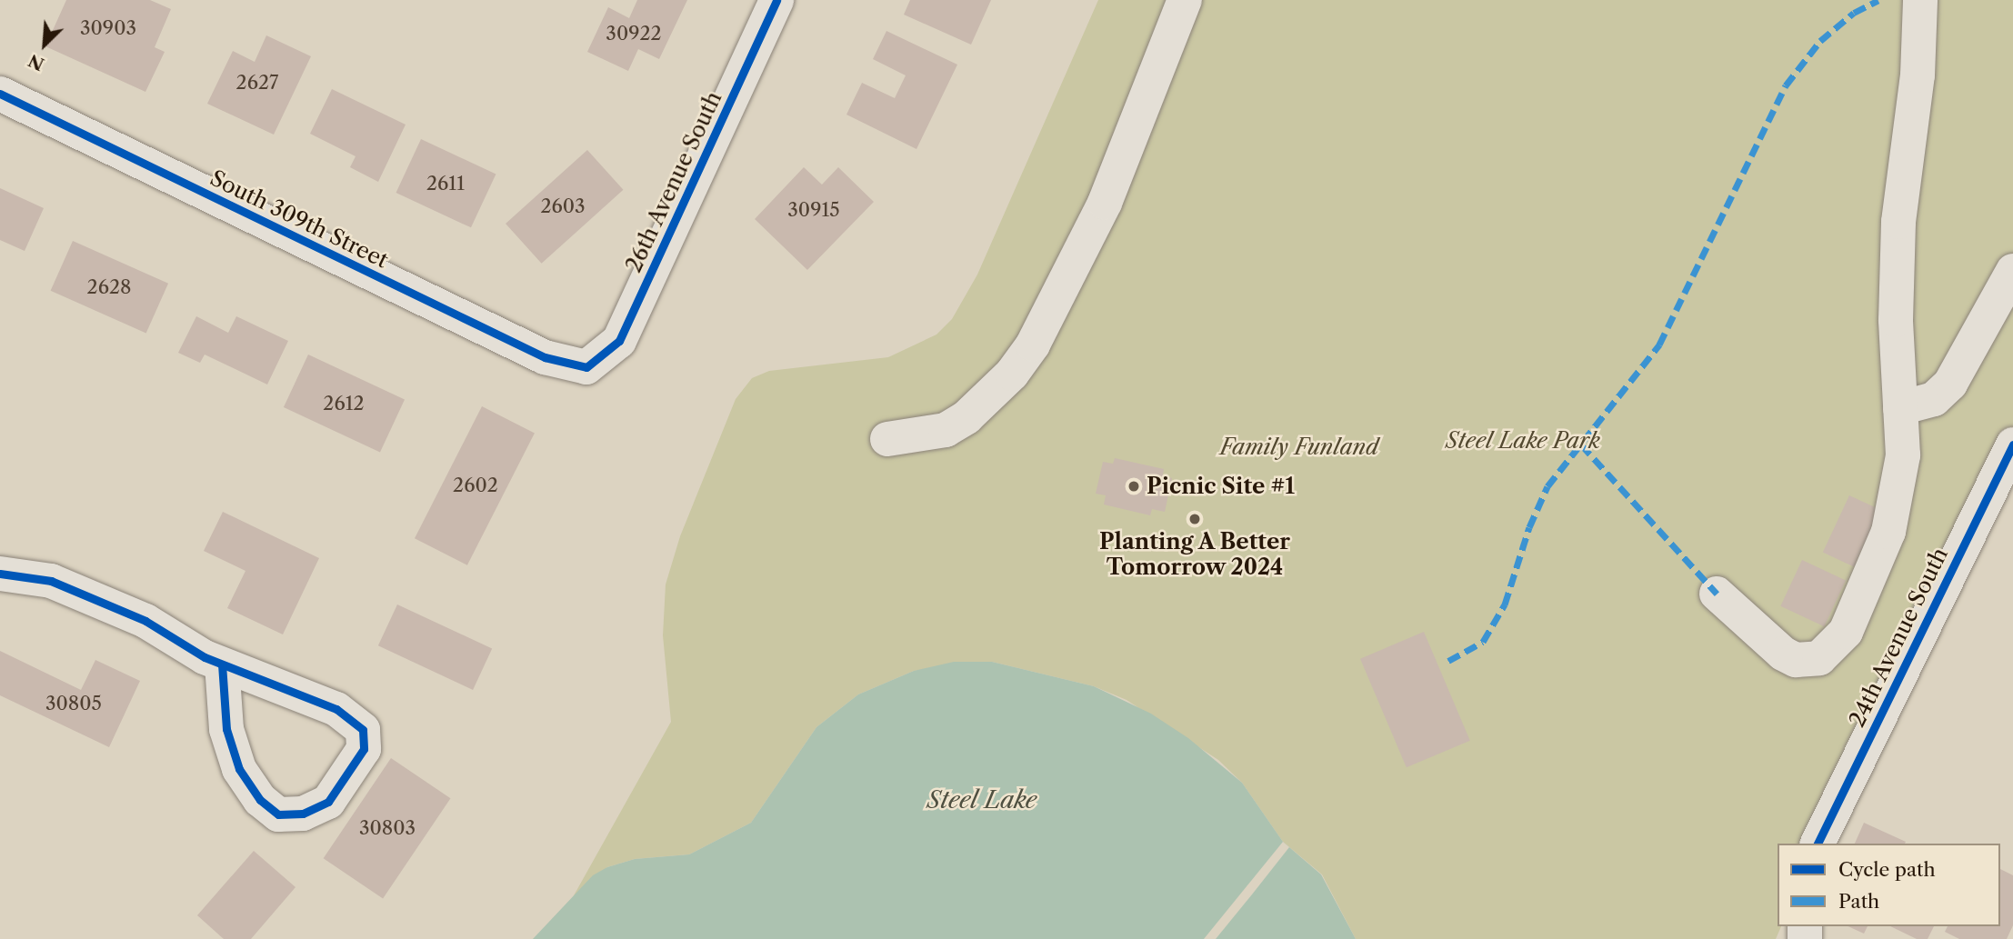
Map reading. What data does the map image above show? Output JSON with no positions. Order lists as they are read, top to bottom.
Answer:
{
  "streets": {
    "street": ["26th Avenue South", "South 309th Street", "24th Avenue South"]
  },
  "crossings": [
    ["26th Avenue South", "South 309th Street"]
  ],
  "water": ["Steel Lake"],
  "parks": ["Steel Lake Park", "Family Funland"],
  "places": ["Picnic Site #1", "Planting A Better Tomorrow 2024"],
  "house_numbers": [
    "30903",
    "30922",
    "2627",
    "2611",
    "2603",
    "30915",
    "2628",
    "2612",
    "2602",
    "30805",
    "30803"
  ],
  "legend": ["Cycle path", "Path"],
  "north": "bottom left"
}
